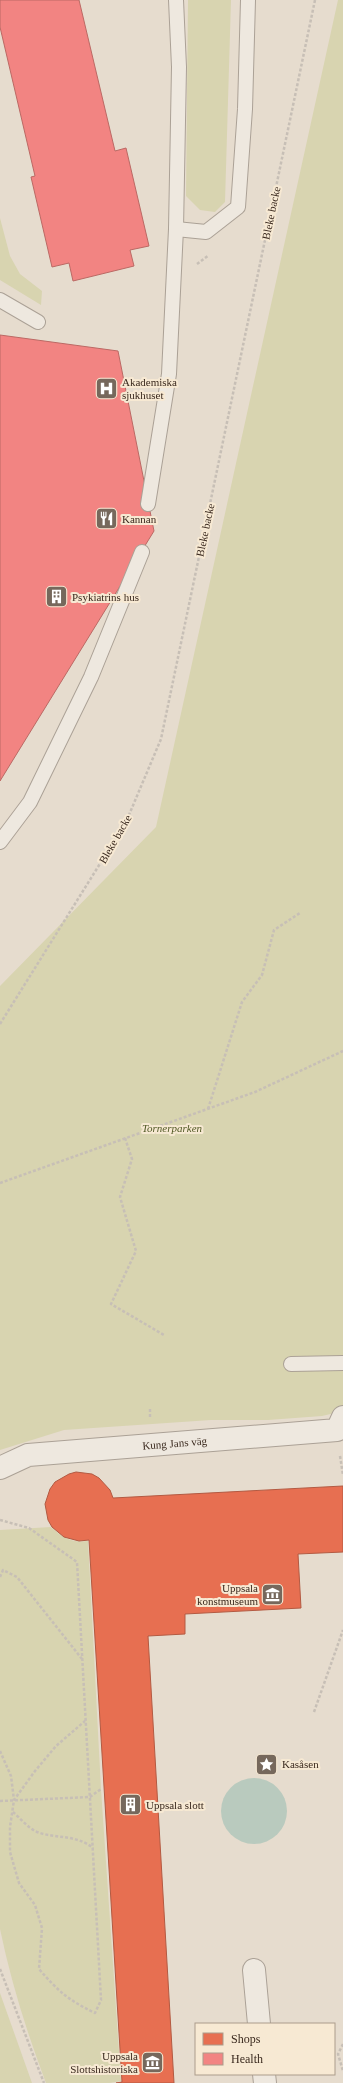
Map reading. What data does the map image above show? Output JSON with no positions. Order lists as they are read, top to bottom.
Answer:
{
  "streets": {
    "street": ["Kung Jans väg"],
    "path": ["Bleke backe"]
  },
  "parks": ["Tornerparken"],
  "places": {
    "hospital": ["Akademiska sjukhuset"],
    "restaurant": ["Kannan"],
    "building": ["Psykiatrins hus", "Uppsala slott"],
    "museum": ["Uppsala konstmuseum", "Uppsala Slottshistoriska"],
    "place": ["Kasåsen"]
  },
  "legend": ["Shops", "Health"]
}
